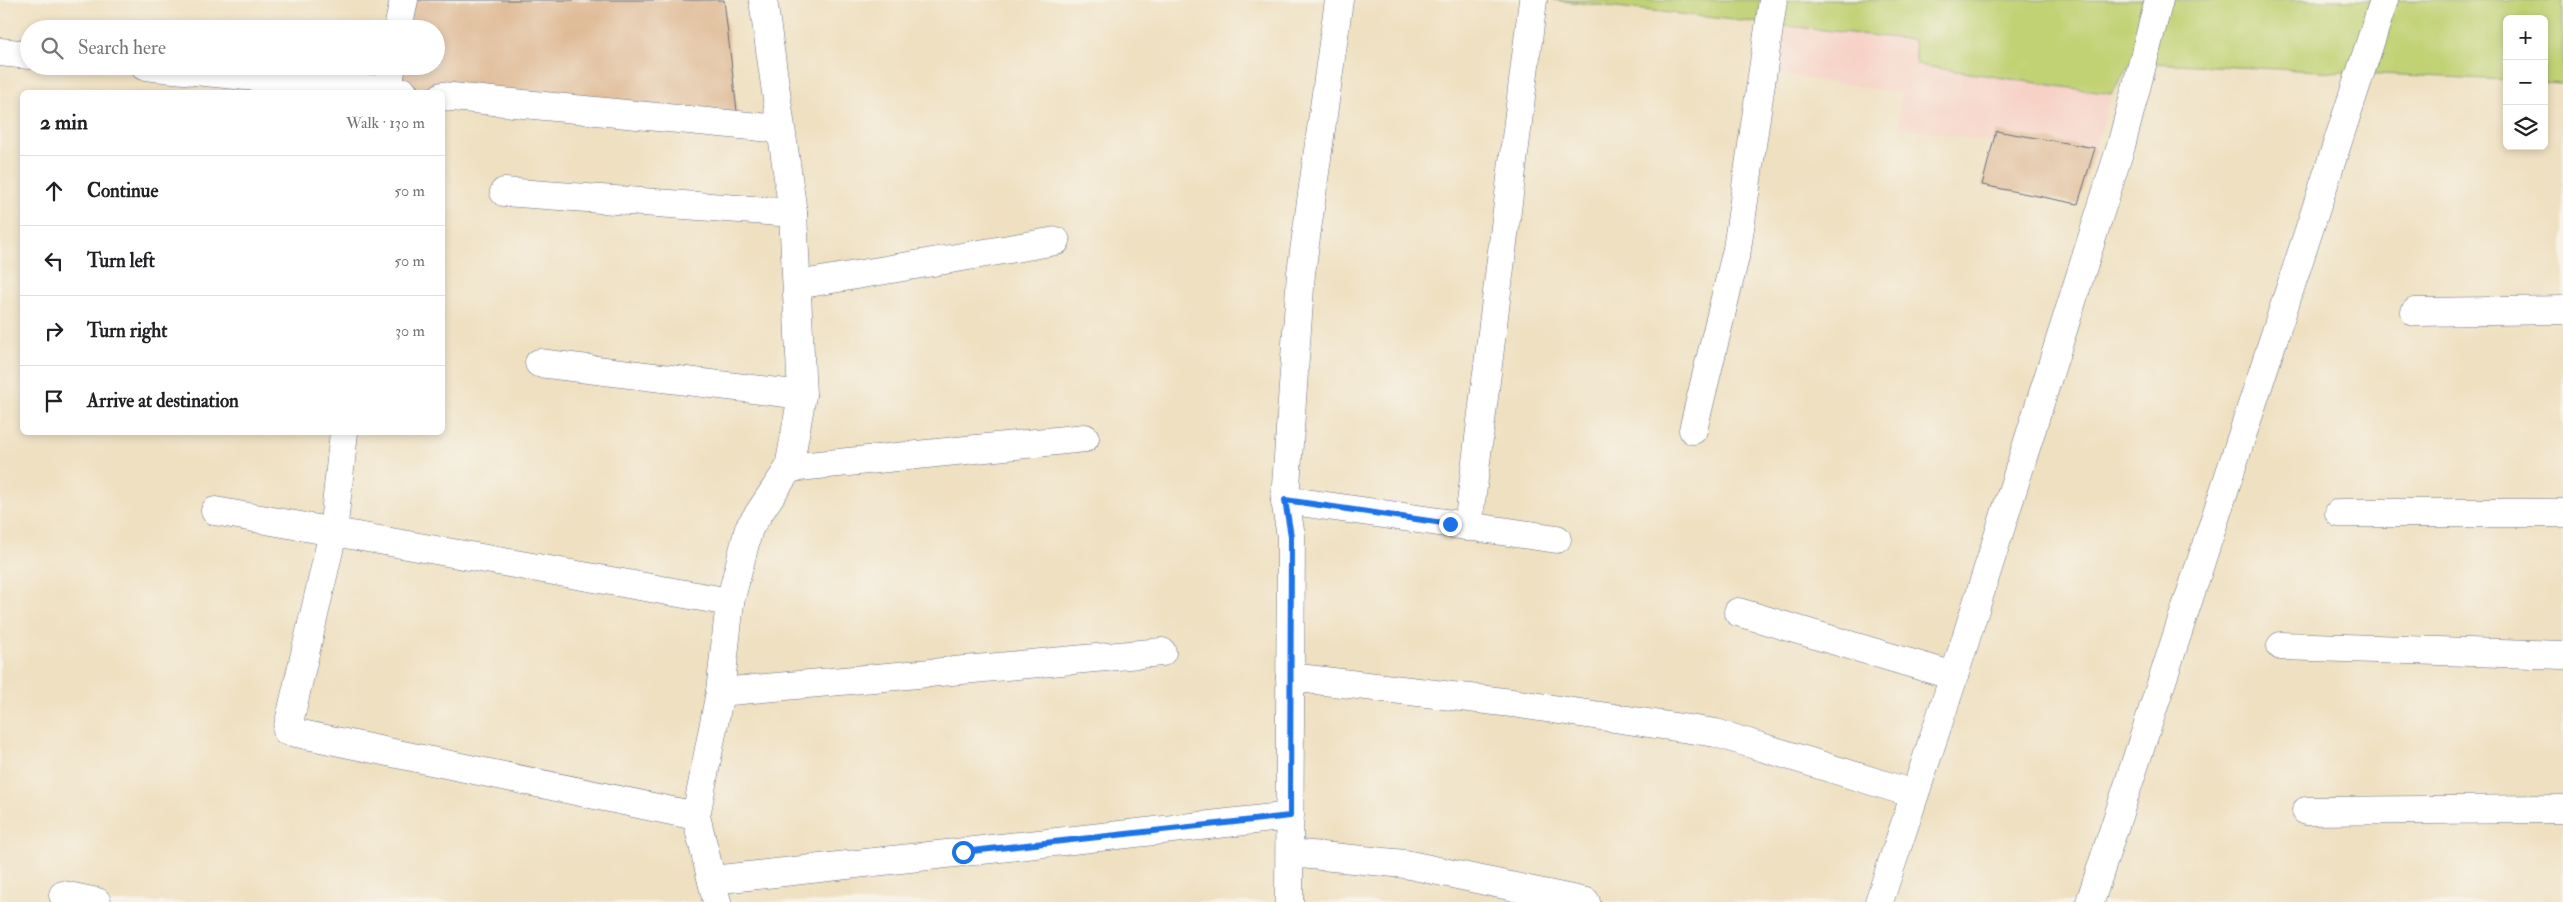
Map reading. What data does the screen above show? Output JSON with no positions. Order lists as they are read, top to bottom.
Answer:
{
  "page": {
    "map_buttons": ["+", "−"],
    "search": "Search here",
    "heading": ["2 min", "Walk · 130 m"],
    "list": [
      ["Continue", "50 m"],
      ["Turn left", "50 m"],
      ["Turn right", "30 m"],
      "Arrive at destination"
    ]
  }
}
